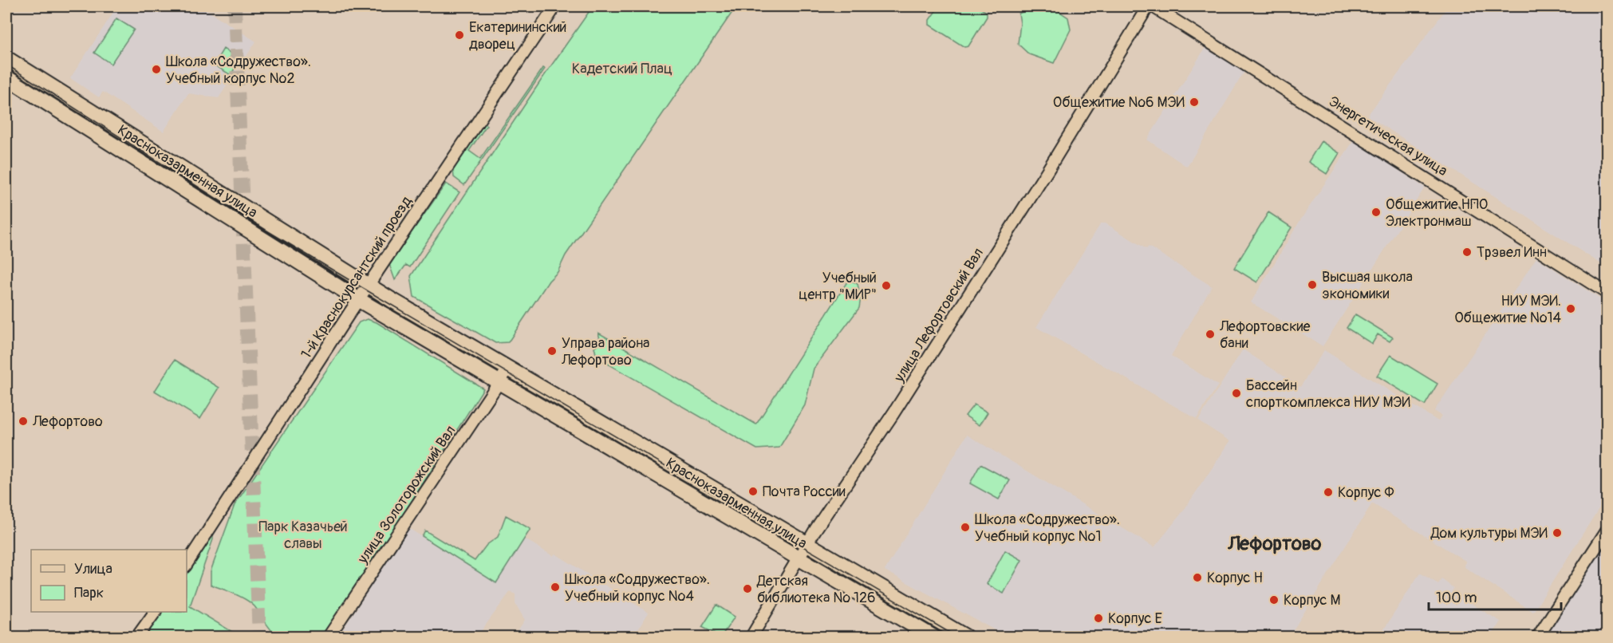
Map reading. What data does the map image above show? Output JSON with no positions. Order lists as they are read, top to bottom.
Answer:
{
  "streets": {
    "main road": ["Красноказарменная улица"],
    "street": [
      "Энергетическая улица",
      "1-й Краснокурсантский проезд",
      "улица Лефортовский Вал",
      "улица Золоторожский Вал"
    ]
  },
  "crossings": [
    ["Красноказарменная улица", "1-й Краснокурсантский проезд"],
    ["Красноказарменная улица", "улица Лефортовский Вал"],
    ["Красноказарменная улица", "улица Золоторожский Вал"]
  ],
  "districts": ["Лефортово"],
  "parks": ["Кадетский Плац", "Парк Казачьей славы"],
  "places": [
    "Екатерининский дворец",
    "Школа «Содружество». Учебный корпус №2",
    "Общежитие №6 МЭИ",
    "Общежитие НПО Электронмаш",
    "Трэвел Инн",
    "Высшая школа экономики",
    "Учебный центр \"МИР\"",
    "НИУ МЭИ. Общежитие №14",
    "Лефортовские бани",
    "Управа района Лефортово",
    "Бассейн спорткомплекса НИУ МЭИ",
    "Лефортово",
    "Почта России",
    "Корпус Ф",
    "Школа «Содружество». Учебный корпус №1",
    "Дом культуры МЭИ",
    "Корпус Н",
    "Школа «Содружество». Учебный корпус №4",
    "Детская библиотека № 126",
    "Корпус М",
    "Корпус Е"
  ],
  "legend": ["Улица", "Парк"],
  "scale_bar": "100 m"
}
